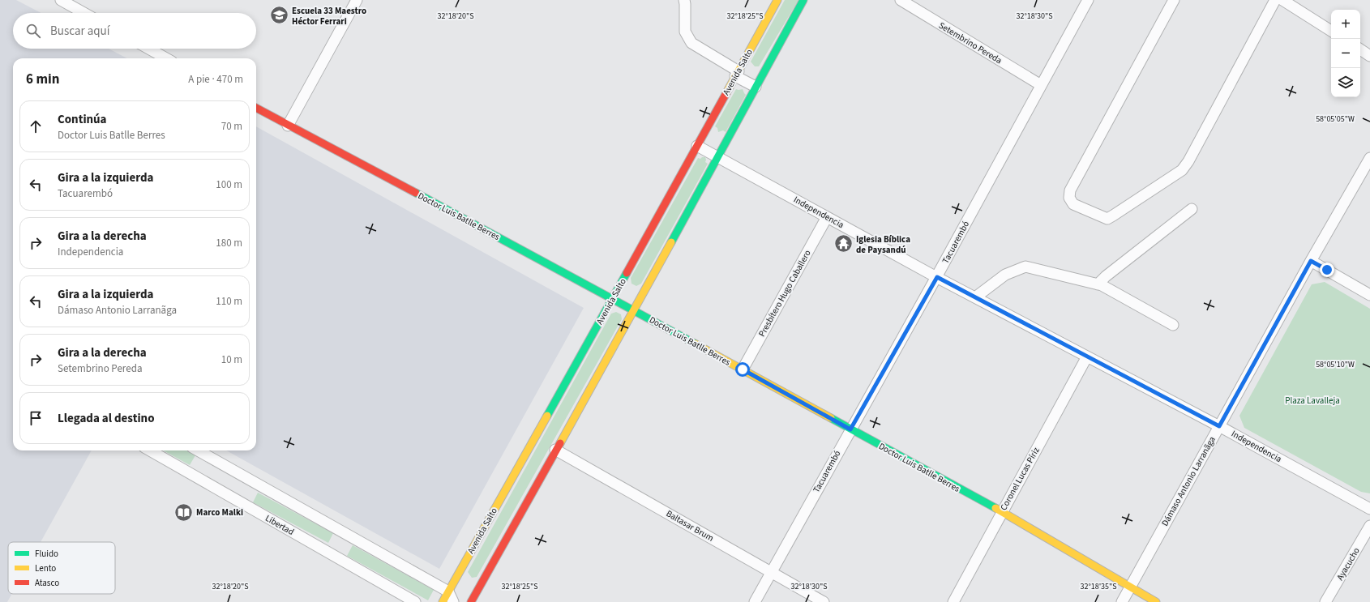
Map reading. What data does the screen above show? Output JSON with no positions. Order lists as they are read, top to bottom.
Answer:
{
  "streets": {
    "street": [
      "Setembrino Pereda",
      "Avenida Salto",
      "Independencia",
      "Doctor Luis Batlle Berres",
      "Tacuarembó",
      "Presbítero Hugo Caballero",
      "Coronel Lucas Píriz",
      "Dámaso Antonio Larranãga",
      "Libertad",
      "Baltasar Brum",
      "Ayacucho"
    ]
  },
  "crossings": [
    ["Setembrino Pereda", "Tacuarembó"],
    ["Avenida Salto", "Independencia"],
    ["Avenida Salto", "Doctor Luis Batlle Berres"],
    ["Independencia", "Tacuarembó"],
    ["Independencia", "Presbítero Hugo Caballero"],
    ["Independencia", "Coronel Lucas Píriz"],
    ["Independencia", "Dámaso Antonio Larranãga"],
    ["Doctor Luis Batlle Berres", "Tacuarembó"],
    ["Doctor Luis Batlle Berres", "Presbítero Hugo Caballero"],
    ["Doctor Luis Batlle Berres", "Coronel Lucas Píriz"],
    ["Doctor Luis Batlle Berres", "Dámaso Antonio Larranãga"],
    ["Tacuarembó", "Baltasar Brum"]
  ],
  "parks": ["Plaza Lavalleja"],
  "places": {
    "school or university": ["Escuela 33 Maestro Héctor Ferrari"],
    "temple": ["Iglesia Bíblica de Paysandú"],
    "library": ["Marco Malki"]
  },
  "legend": ["Fluido", "Lento", "Atasco"],
  "page": {
    "map_buttons": ["+", "−"],
    "search": "Buscar aquí",
    "heading": ["6 min", "A pie · 470 m"],
    "list": [
      ["Continúa", "Doctor Luis Batlle Berres", "70 m"],
      ["Gira a la izquierda", "Tacuarembó", "100 m"],
      ["Gira a la derecha", "Independencia", "180 m"],
      ["Gira a la izquierda", "Dámaso Antonio Larranãga", "110 m"],
      ["Gira a la derecha", "Setembrino Pereda", "10 m"],
      "Llegada al destino"
    ]
  },
  "coordinates": [
    "32°18'20\"S",
    "32°18'25\"S",
    "32°18'30\"S",
    "58°05'05\"W",
    "58°05'10\"W",
    "32°18'35\"S"
  ]
}
